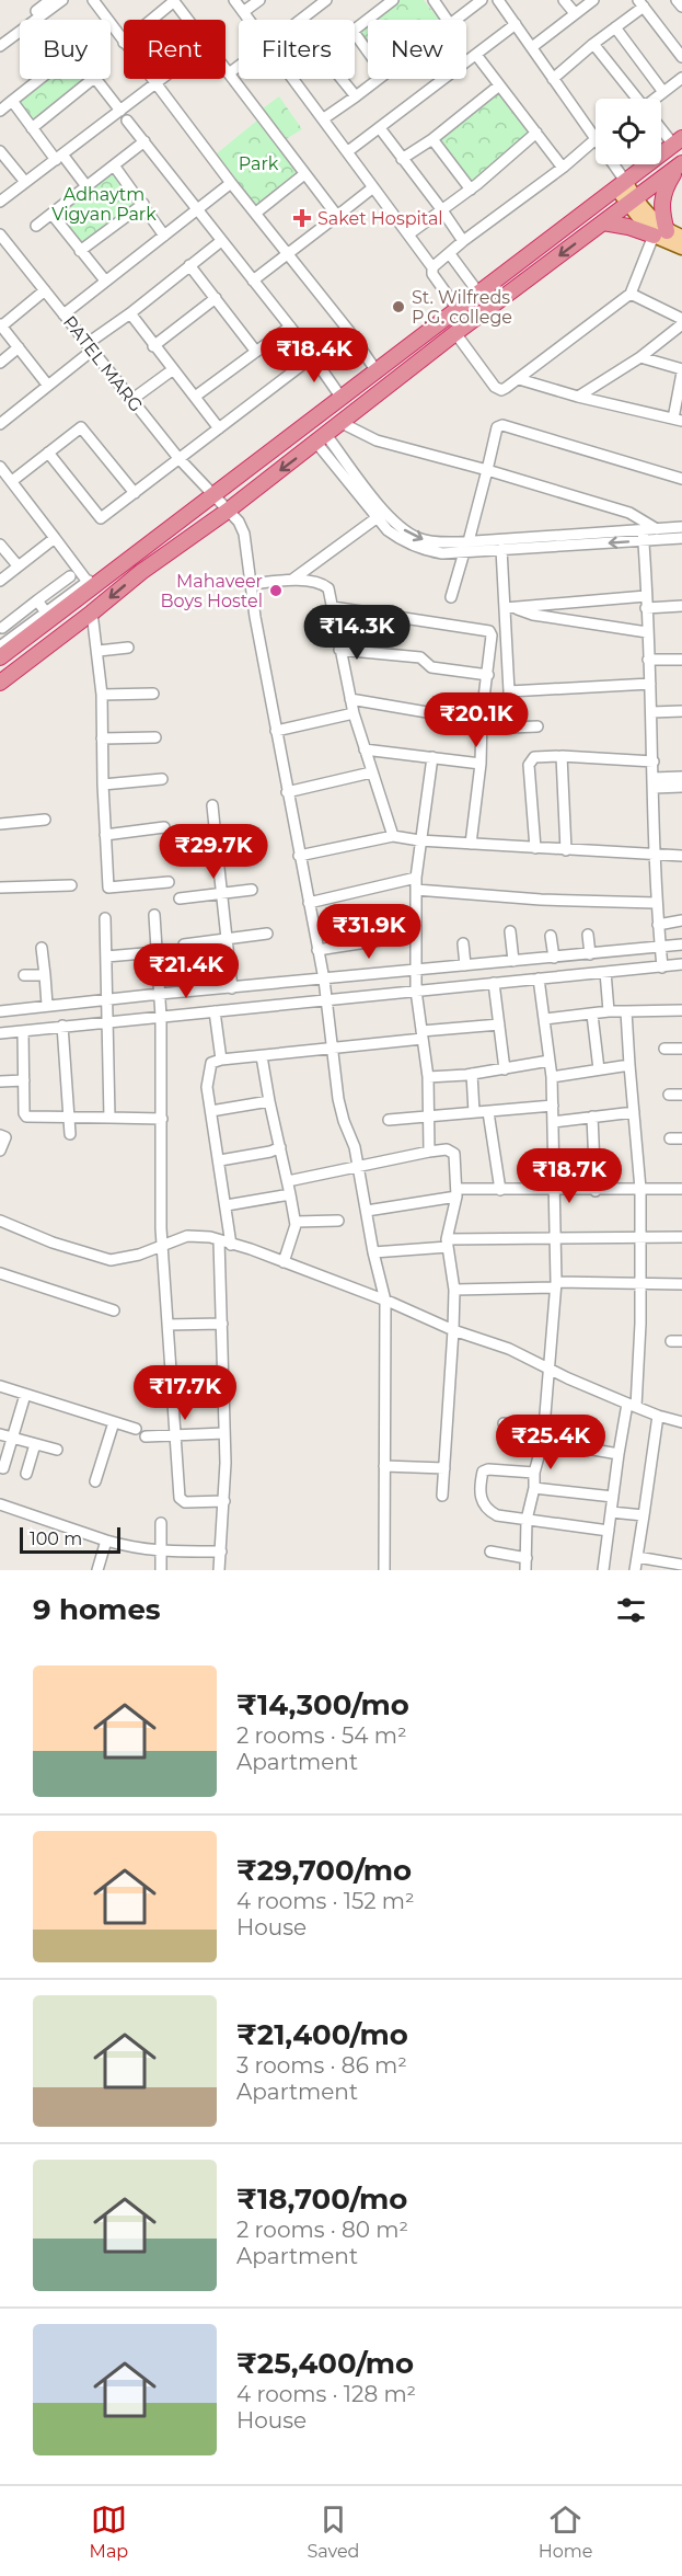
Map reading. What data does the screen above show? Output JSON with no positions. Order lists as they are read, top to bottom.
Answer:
{
  "streets": {
    "street": ["PATEL MARG"]
  },
  "parks": ["Park", "Adhaytm Vigyan Park"],
  "places": {
    "health": ["Saket Hospital"],
    "other": ["St. Wilfreds P.G. college", "Mahaveer Boys Hostel"]
  },
  "scale_bar": "100 m",
  "page": {
    "chip": [
      "Buy",
      "Rent",
      "Filters",
      "New"
    ],
    "price": [
      "₹18.4K",
      "₹14.3K",
      "₹20.1K",
      "₹29.7K",
      "₹31.9K",
      "₹21.4K",
      "₹18.7K",
      "₹17.7K",
      "₹25.4K"
    ],
    "scale": "100 m",
    "heading": "9 homes",
    "list": [
      {
        "name": "₹14,300/mo",
        "note": "2 rooms · 54 m² · Apartment"
      },
      {
        "name": "₹29,700/mo",
        "note": "4 rooms · 152 m² · House"
      },
      {
        "name": "₹21,400/mo",
        "note": "3 rooms · 86 m² · Apartment"
      },
      {
        "name": "₹18,700/mo",
        "note": "2 rooms · 80 m² · Apartment"
      },
      {
        "name": "₹25,400/mo",
        "note": "4 rooms · 128 m² · House"
      }
    ],
    "tabs": ["Map", "Saved", "Home"]
  }
}
